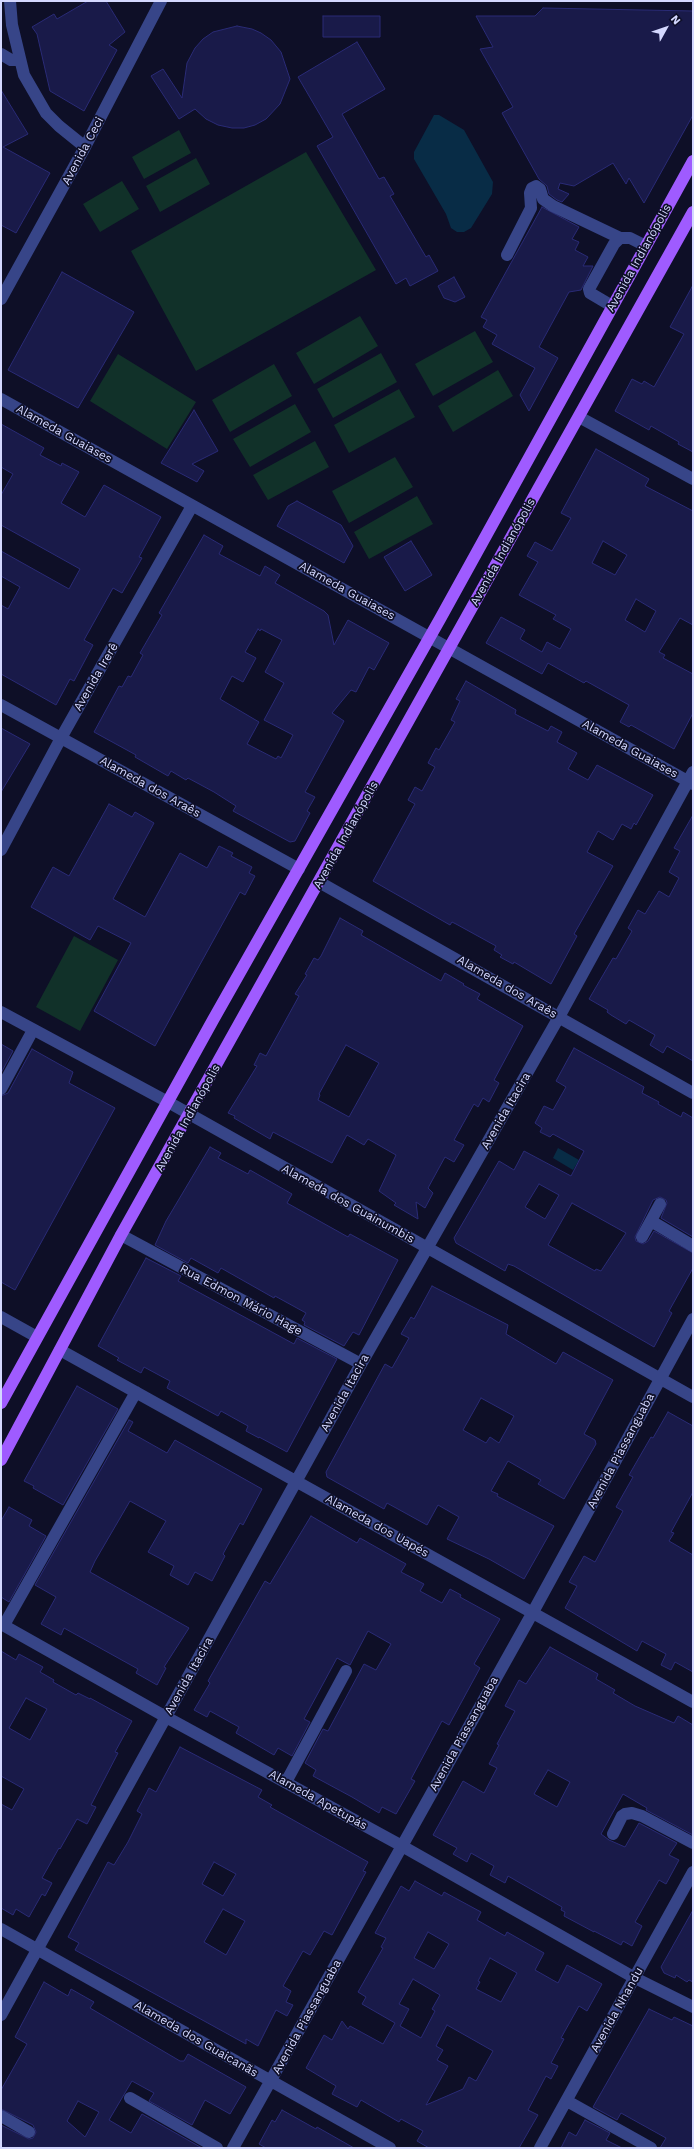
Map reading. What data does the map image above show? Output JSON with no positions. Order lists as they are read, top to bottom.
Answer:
{
  "streets": {
    "main road": ["Avenida Indianópolis"],
    "street": [
      "Avenida Ceci",
      "Alameda Guaiases",
      "Avenida Irerê",
      "Alameda dos Araês",
      "Avenida Itacira",
      "Alameda dos Guainumbis",
      "Rua Edmon Mário Hage",
      "Avenida Piassanguaba",
      "Alameda dos Uapés",
      "Alameda Apetupás",
      "Avenida Nhandu",
      "Alameda dos Guaicanãs"
    ]
  },
  "crossings": [
    ["Avenida Indianópolis", "Alameda Guaiases"],
    ["Avenida Indianópolis", "Alameda dos Araês"],
    ["Avenida Indianópolis", "Alameda dos Guainumbis"],
    ["Avenida Indianópolis", "Rua Edmon Mário Hage"],
    ["Avenida Indianópolis", "Alameda dos Uapés"],
    ["Alameda Guaiases", "Avenida Irerê"],
    ["Alameda Guaiases", "Avenida Itacira"],
    ["Avenida Irerê", "Alameda dos Araês"],
    ["Alameda dos Araês", "Avenida Itacira"],
    ["Avenida Itacira", "Alameda dos Guainumbis"],
    ["Avenida Itacira", "Rua Edmon Mário Hage"],
    ["Avenida Itacira", "Alameda dos Uapés"],
    ["Avenida Itacira", "Alameda Apetupás"],
    ["Avenida Itacira", "Alameda dos Guaicanãs"],
    ["Alameda dos Guainumbis", "Avenida Piassanguaba"],
    ["Avenida Piassanguaba", "Alameda dos Uapés"],
    ["Avenida Piassanguaba", "Alameda Apetupás"],
    ["Avenida Piassanguaba", "Alameda dos Guaicanãs"],
    ["Alameda Apetupás", "Avenida Nhandu"]
  ],
  "north": "top right"
}
